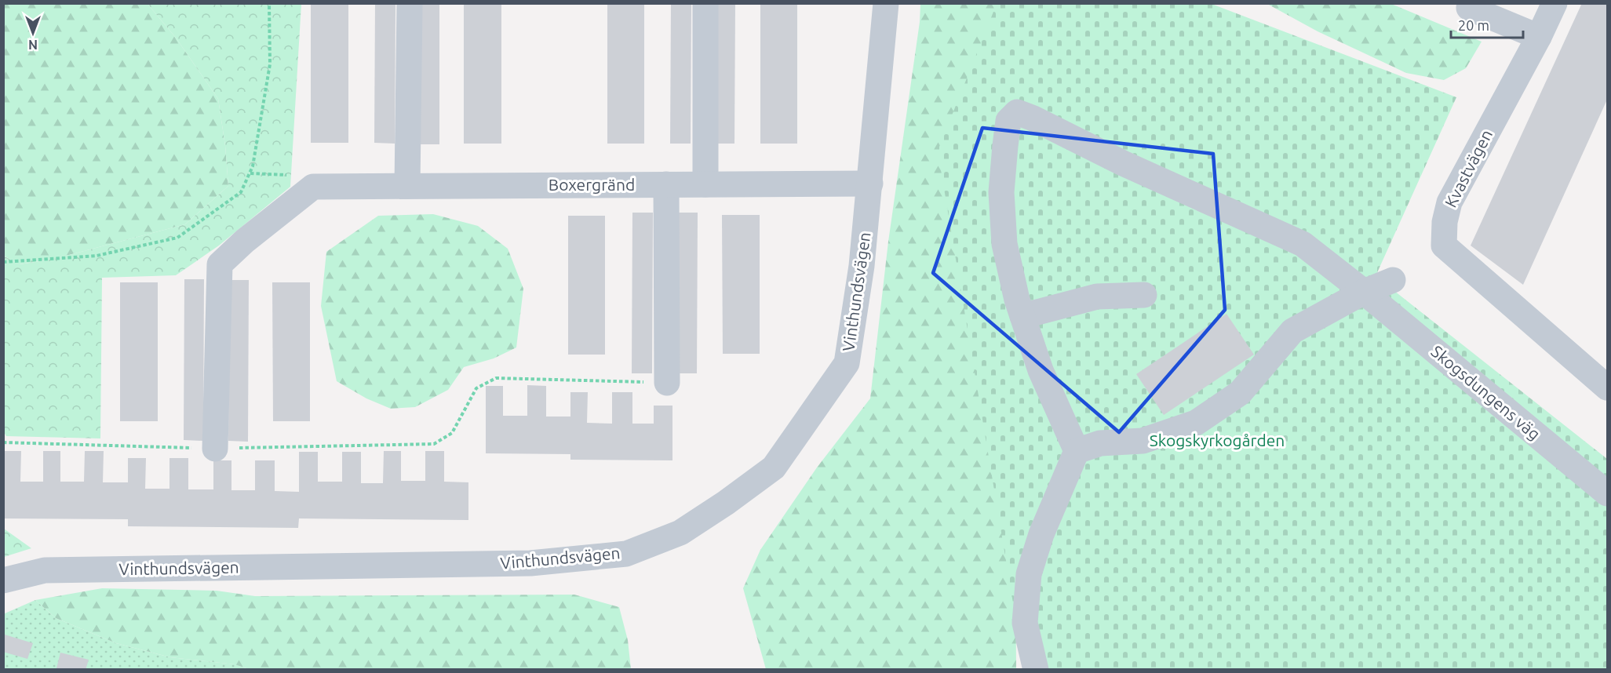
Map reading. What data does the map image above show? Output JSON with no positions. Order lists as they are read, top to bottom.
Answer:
{
  "streets": {
    "street": [
      "Kvastvägen",
      "Boxergränd",
      "Vinthundsvägen",
      "Skogsdungens väg"
    ]
  },
  "crossings": [
    ["Boxergränd", "Vinthundsvägen"]
  ],
  "parks": ["Skogskyrkogården"],
  "scale_bar": "20 m",
  "north": "bottom"
}
